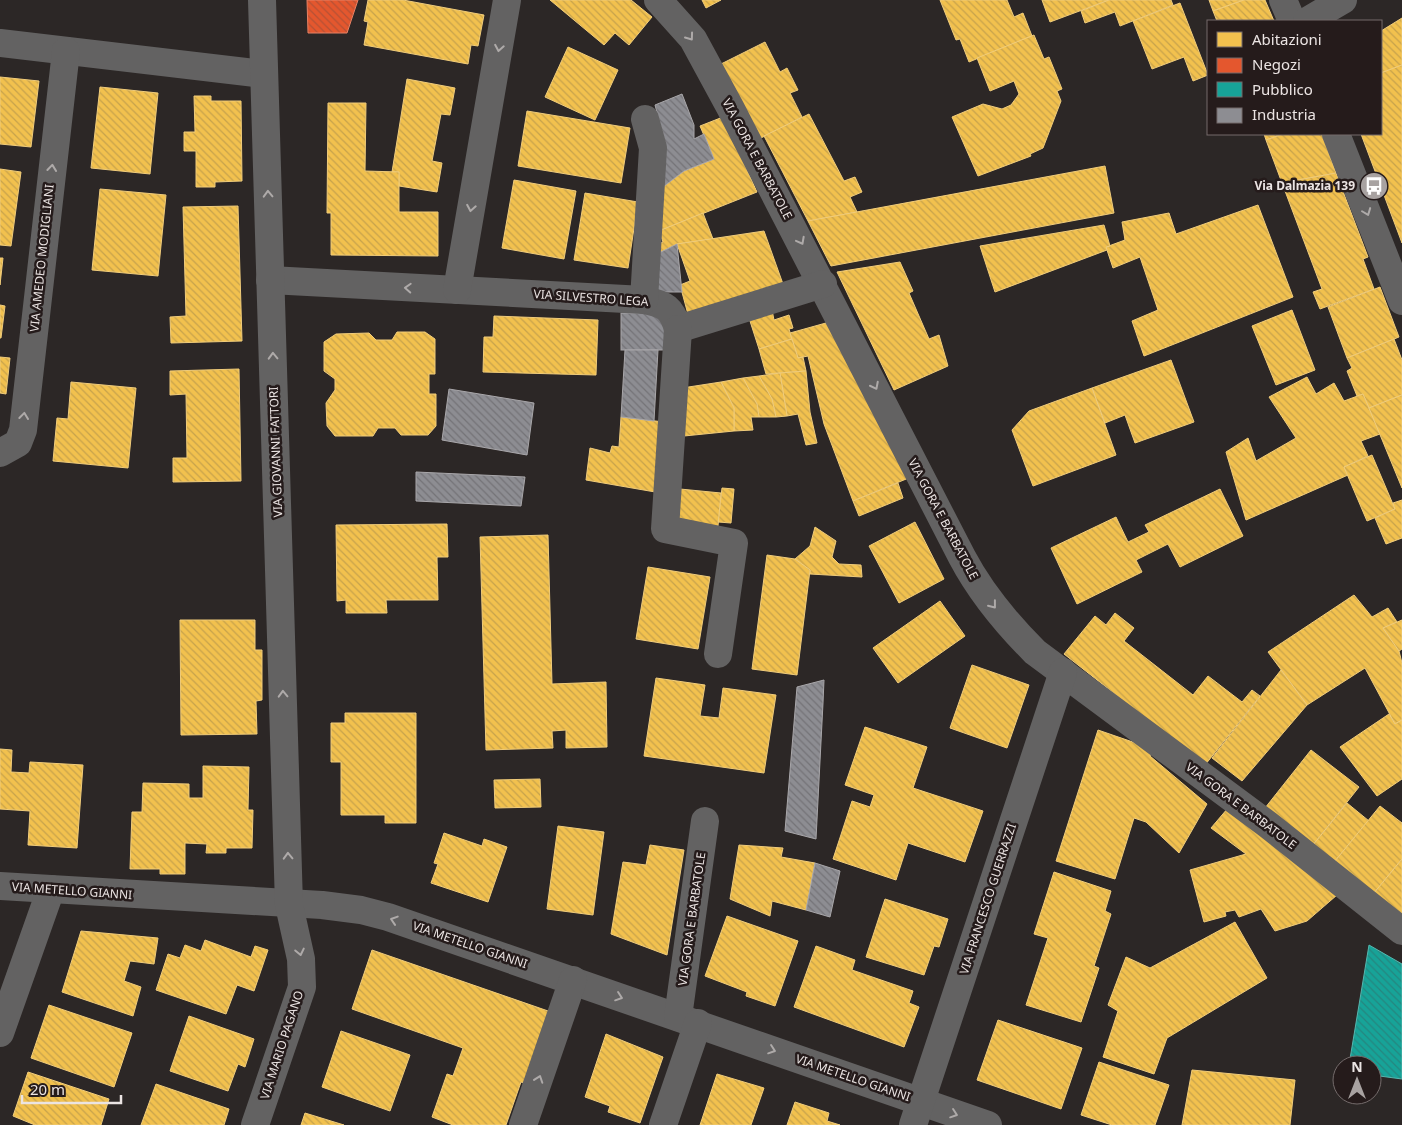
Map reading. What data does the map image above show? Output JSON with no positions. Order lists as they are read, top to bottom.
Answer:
{
  "streets": {
    "street": [
      "VIA GORA E BARBATOLE",
      "VIA AMEDEO MODIGLIANI",
      "VIA SILVESTRO LEGA",
      "VIA GIOVANNI FATTORI",
      "VIA METELLO GIANNI",
      "VIA FRANCESCO GUERRAZZI",
      "VIA MARIO PAGANO"
    ]
  },
  "crossings": [
    ["VIA GORA E BARBATOLE", "VIA METELLO GIANNI"],
    ["VIA GORA E BARBATOLE", "VIA FRANCESCO GUERRAZZI"],
    ["VIA SILVESTRO LEGA", "VIA GIOVANNI FATTORI"],
    ["VIA GIOVANNI FATTORI", "VIA METELLO GIANNI"],
    ["VIA GIOVANNI FATTORI", "VIA MARIO PAGANO"],
    ["VIA METELLO GIANNI", "VIA FRANCESCO GUERRAZZI"],
    ["VIA METELLO GIANNI", "VIA MARIO PAGANO"]
  ],
  "one_way": [
    "VIA GORA E BARBATOLE",
    "VIA AMEDEO MODIGLIANI",
    "VIA SILVESTRO LEGA",
    "VIA MARIO PAGANO"
  ],
  "places": {
    "bus stop": ["Via Dalmazia 139"]
  },
  "legend": [
    "Abitazioni",
    "Negozi",
    "Pubblico",
    "Industria"
  ],
  "scale_bar": "20 m",
  "north": "top"
}
